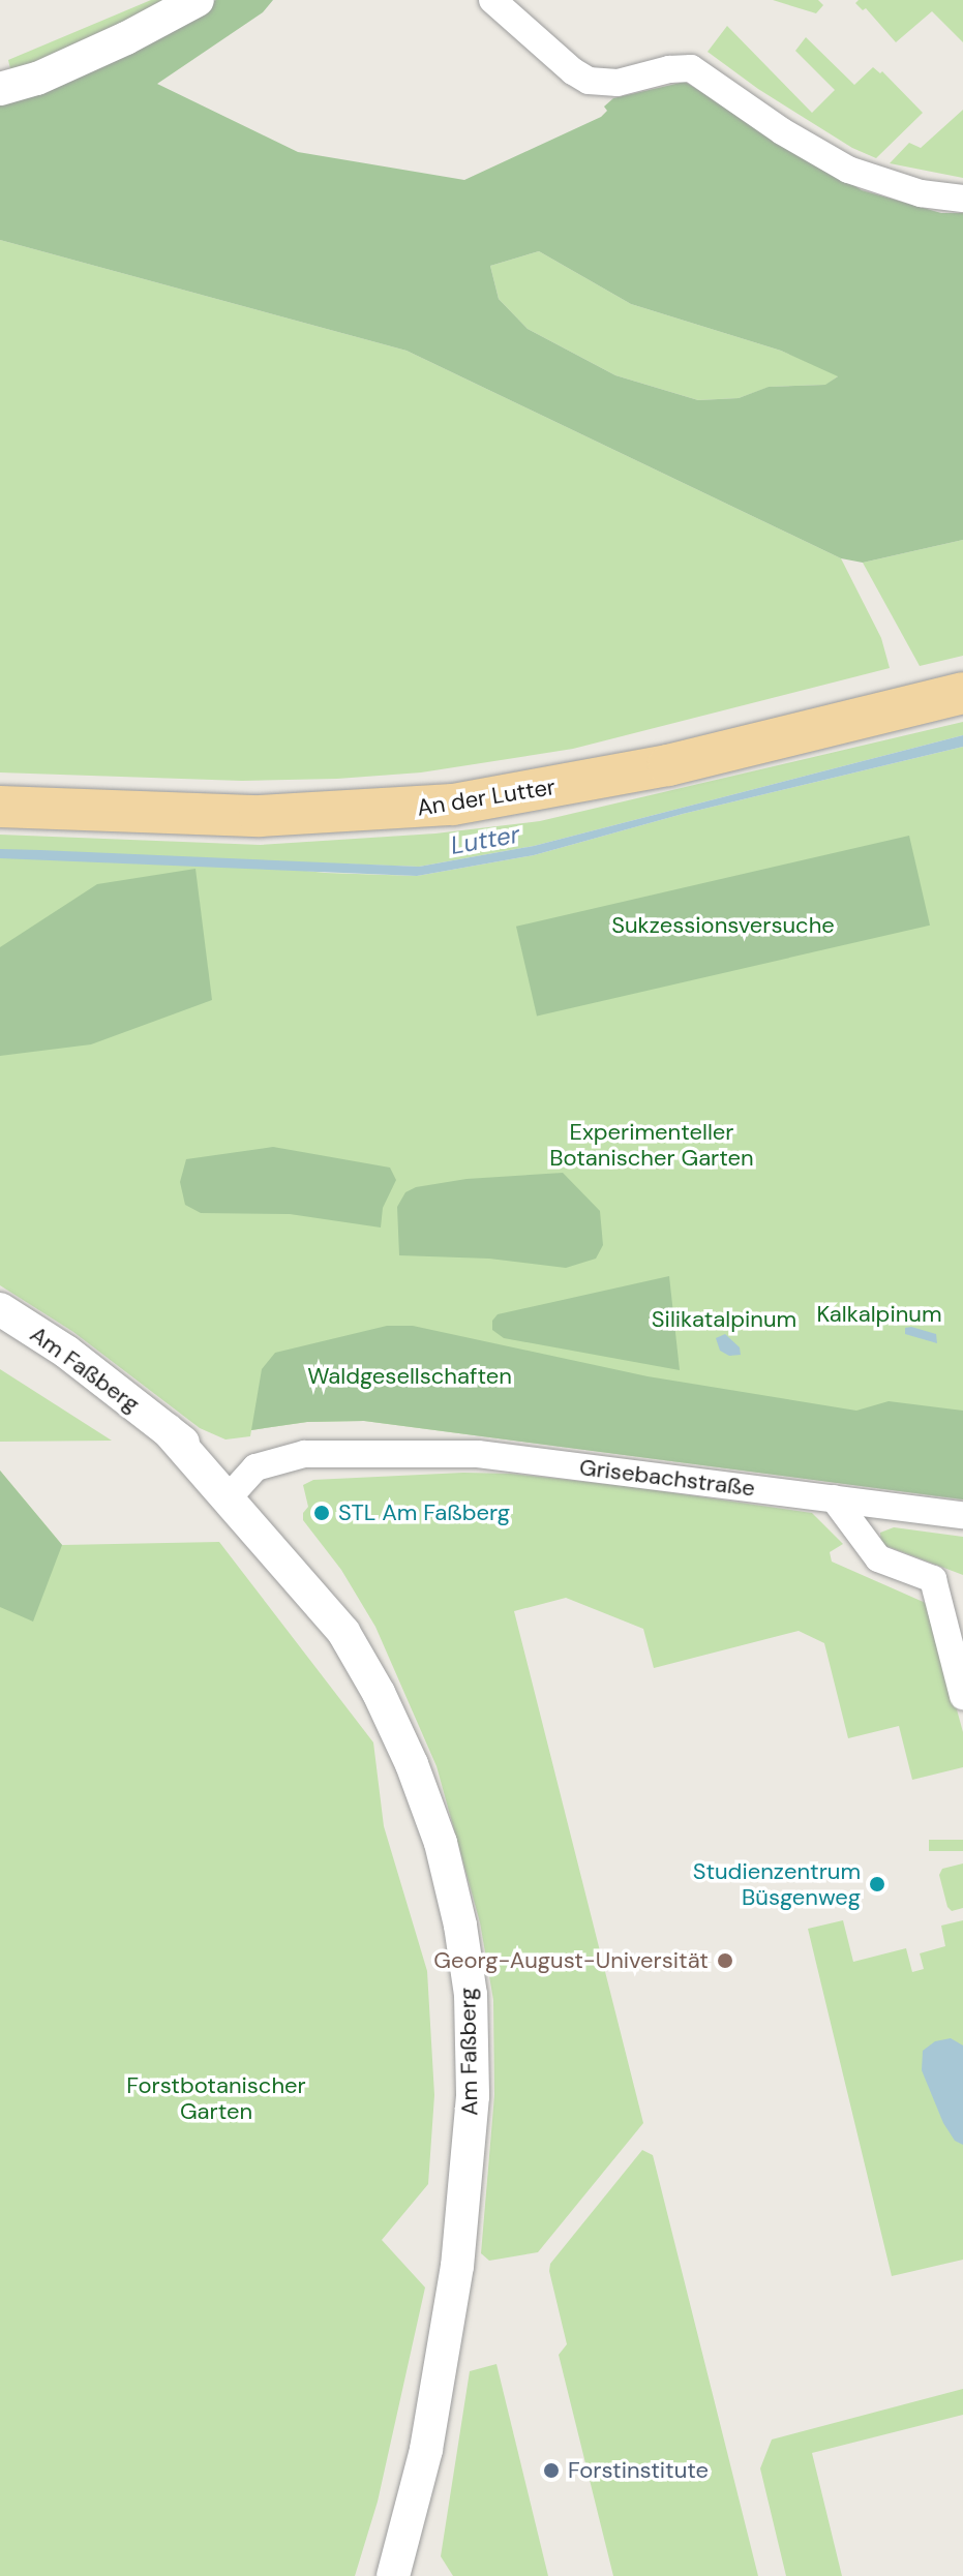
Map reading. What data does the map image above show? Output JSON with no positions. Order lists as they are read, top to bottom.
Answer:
{
  "streets": {
    "main road": ["An der Lutter"],
    "street": ["Am Faßberg", "Grisebachstraße"]
  },
  "crossings": [
    ["Am Faßberg", "Grisebachstraße"]
  ],
  "water": ["Lutter"],
  "parks": [
    "Sukzessionsversuche",
    "Experimenteller Botanischer Garten",
    "Kalkalpinum",
    "Silikatalpinum",
    "Waldgesellschaften",
    "Forstbotanischer Garten"
  ],
  "places": [
    "STL Am Faßberg",
    "Studienzentrum Büsgenweg",
    "Georg-August-Universität",
    "Forstinstitute"
  ]
}
